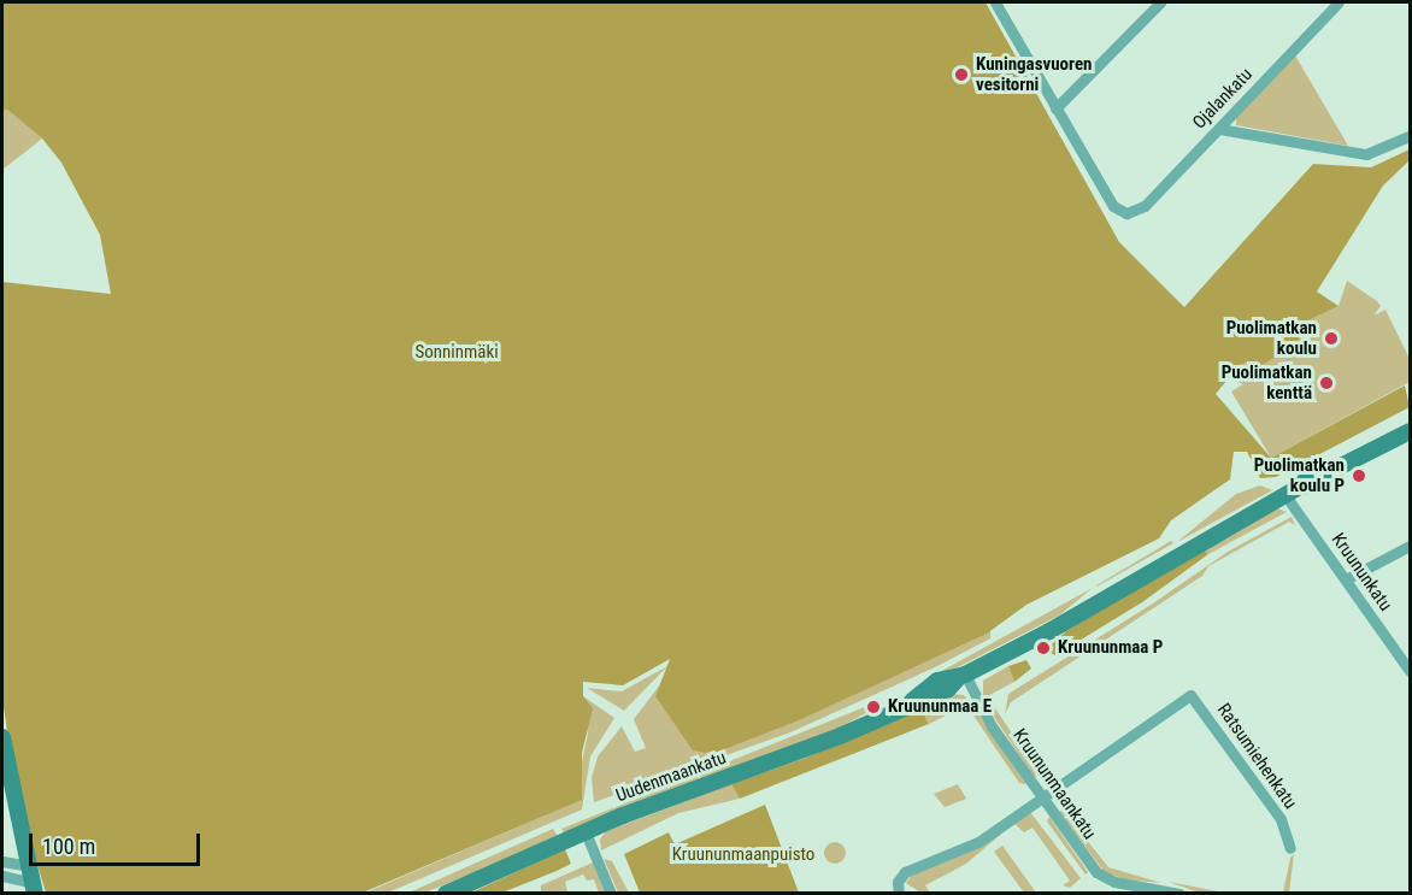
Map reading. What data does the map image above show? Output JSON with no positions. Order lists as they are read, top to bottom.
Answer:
{
  "streets": {
    "main road": ["Uudenmaankatu"],
    "street": [
      "Ojalankatu",
      "Kruununkatu",
      "Ratsumiehenkatu",
      "Kruununmaankatu"
    ]
  },
  "crossings": [
    ["Kruununkatu", "Uudenmaankatu"],
    ["Ratsumiehenkatu", "Kruununmaankatu"],
    ["Uudenmaankatu", "Kruununmaankatu"]
  ],
  "parks": ["Sonninmäki", "Kruununmaanpuisto"],
  "places": [
    "Kuningasvuoren vesitorni",
    "Puolimatkan koulu",
    "Puolimatkan kenttä",
    "Puolimatkan koulu P",
    "Kruununmaa P",
    "Kruununmaa E"
  ],
  "scale_bar": "100 m"
}
